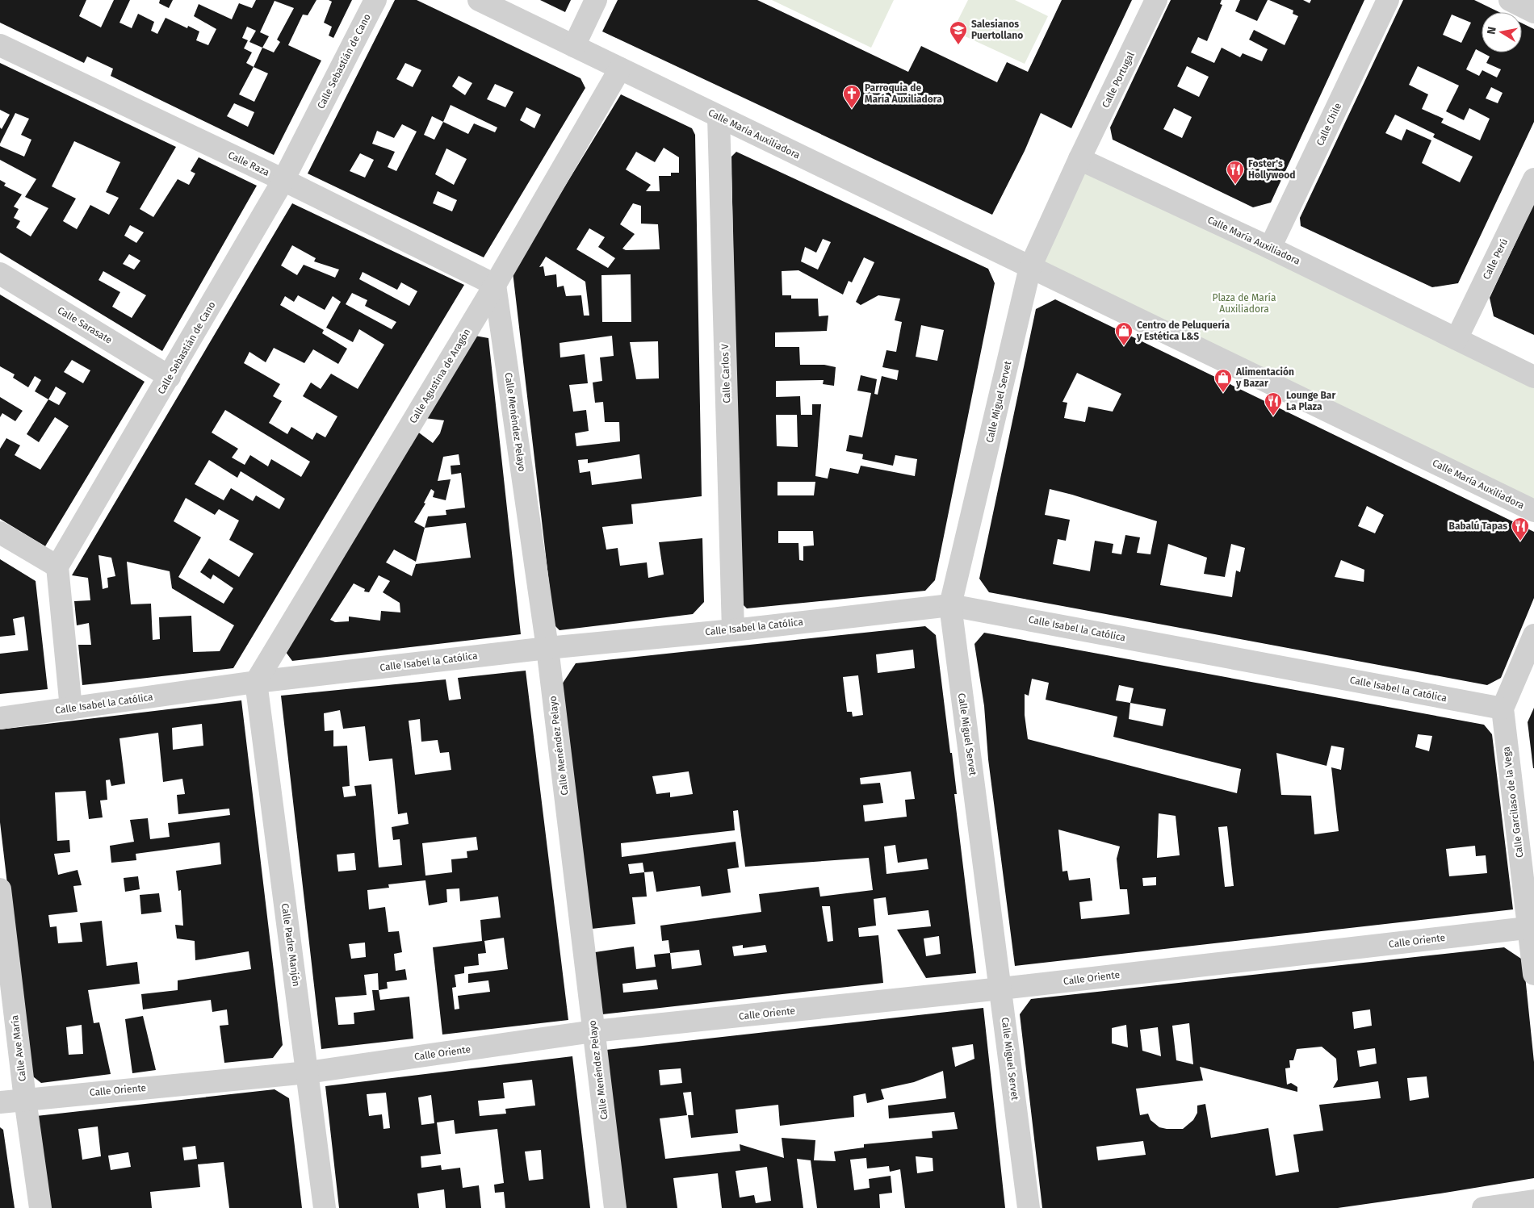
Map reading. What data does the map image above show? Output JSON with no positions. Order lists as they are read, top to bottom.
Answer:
{
  "streets": {
    "street": [
      "Calle Sebastián de Cano",
      "Calle Portugal",
      "Calle Chile",
      "Calle María Auxiliadora",
      "Calle Raza",
      "Calle Perú",
      "Calle Sarasate",
      "Calle Carlos V",
      "Calle Agustina de Aragón",
      "Calle Miguel Servet",
      "Calle Menéndez Pelayo",
      "Calle Isabel la Católica",
      "Calle Garcilaso de la Vega",
      "Calle Oriente",
      "Calle Padre Manjón",
      "Calle Ave María"
    ]
  },
  "crossings": [
    ["Calle Sebastián de Cano", "Calle Raza"],
    ["Calle Sebastián de Cano", "Calle Sarasate"],
    ["Calle Portugal", "Calle María Auxiliadora"],
    ["Calle Chile", "Calle María Auxiliadora"],
    ["Calle María Auxiliadora", "Calle Perú"],
    ["Calle María Auxiliadora", "Calle Carlos V"],
    ["Calle María Auxiliadora", "Calle Agustina de Aragón"],
    ["Calle María Auxiliadora", "Calle Miguel Servet"],
    ["Calle Raza", "Calle Agustina de Aragón"],
    ["Calle Raza", "Calle Menéndez Pelayo"],
    ["Calle Carlos V", "Calle Isabel la Católica"],
    ["Calle Agustina de Aragón", "Calle Menéndez Pelayo"],
    ["Calle Agustina de Aragón", "Calle Isabel la Católica"],
    ["Calle Agustina de Aragón", "Calle Padre Manjón"],
    ["Calle Miguel Servet", "Calle Isabel la Católica"],
    ["Calle Miguel Servet", "Calle Oriente"],
    ["Calle Menéndez Pelayo", "Calle Isabel la Católica"],
    ["Calle Menéndez Pelayo", "Calle Oriente"],
    ["Calle Isabel la Católica", "Calle Garcilaso de la Vega"],
    ["Calle Isabel la Católica", "Calle Padre Manjón"],
    ["Calle Garcilaso de la Vega", "Calle Oriente"],
    ["Calle Oriente", "Calle Padre Manjón"],
    ["Calle Oriente", "Calle Ave María"]
  ],
  "parks": ["Plaza de María Auxiliadora"],
  "places": {
    "school or university": ["Salesianos Puertollano"],
    "church": ["Parroquia de María Auxiliadora"],
    "restaurant": ["Foster's Hollywood", "Lounge Bar La Plaza", "Babalú Tapas"],
    "shop": ["Centro de Peluquería y Estética L&S", "Alimentación y Bazar"]
  },
  "north": "left"
}
